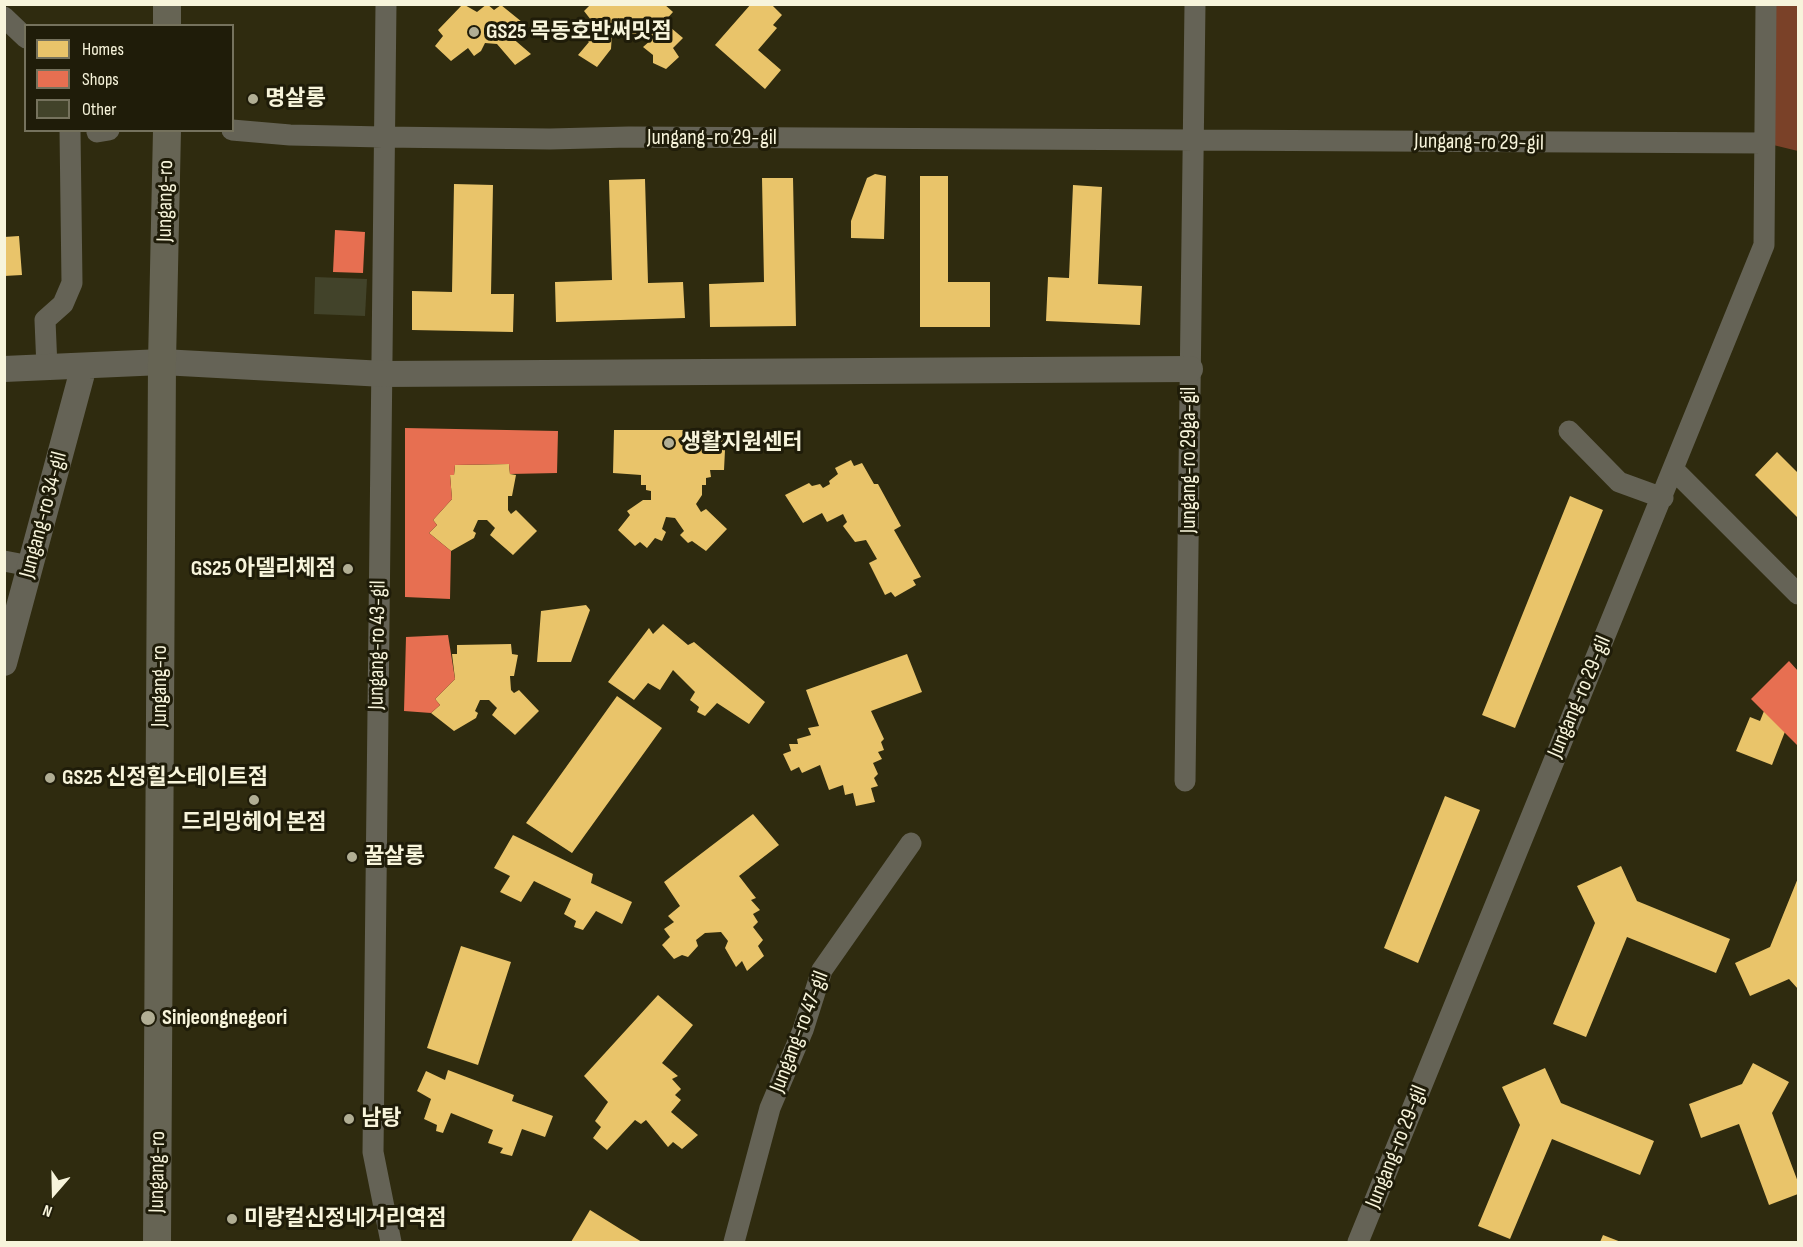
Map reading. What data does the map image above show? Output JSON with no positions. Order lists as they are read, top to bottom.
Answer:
{
  "streets": {
    "main road": ["Jungang-ro"],
    "street": [
      "Jungang-ro 29-gil",
      "Jungang-ro 29ga-gil",
      "Jungang-ro 34-gil",
      "Jungang-ro 43-gil",
      "Jungang-ro 47-gil"
    ]
  },
  "crossings": [
    ["Jungang-ro 29-gil", "Jungang-ro 29ga-gil"],
    ["Jungang-ro 29-gil", "Jungang-ro 43-gil"]
  ],
  "places": [
    "GS25 목동호반써밋점",
    "명살롱",
    "생활지원센터",
    "GS25 아델리체점",
    "GS25 신정힐스테이트점",
    "드리밍헤어 본점",
    "꿀살롱",
    "Sinjeongnegeori",
    "남탕",
    "미랑컬신정네거리역점"
  ],
  "legend": ["Homes", "Shops", "Other"],
  "north": "bottom"
}
